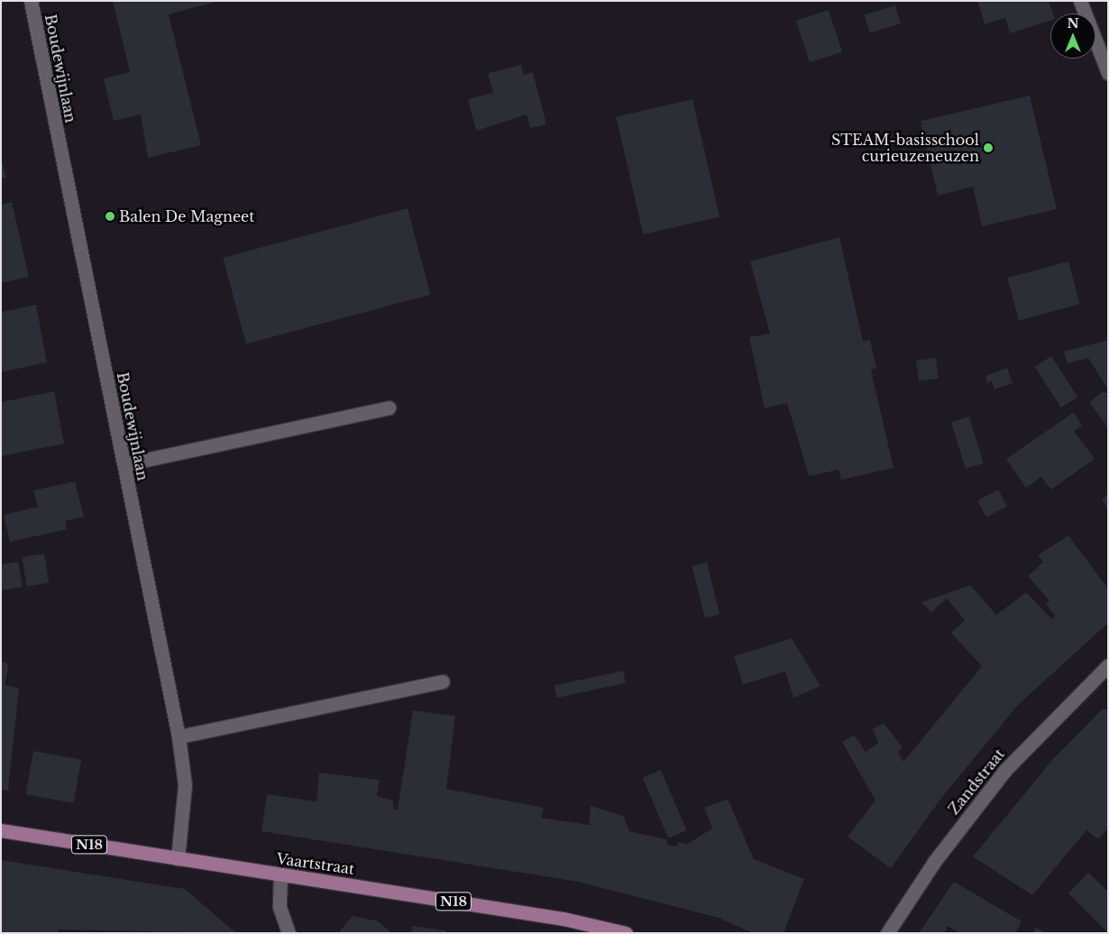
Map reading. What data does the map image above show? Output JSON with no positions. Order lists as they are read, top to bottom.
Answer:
{
  "streets": {
    "main road": ["N18", "Vaartstraat"],
    "street": ["Boudewijnlaan", "Zandstraat"]
  },
  "crossings": [
    ["Boudewijnlaan", "Vaartstraat"]
  ],
  "places": ["STEAM-basisschool curieuzeneuzen", "Balen De Magneet"],
  "north": "top"
}
